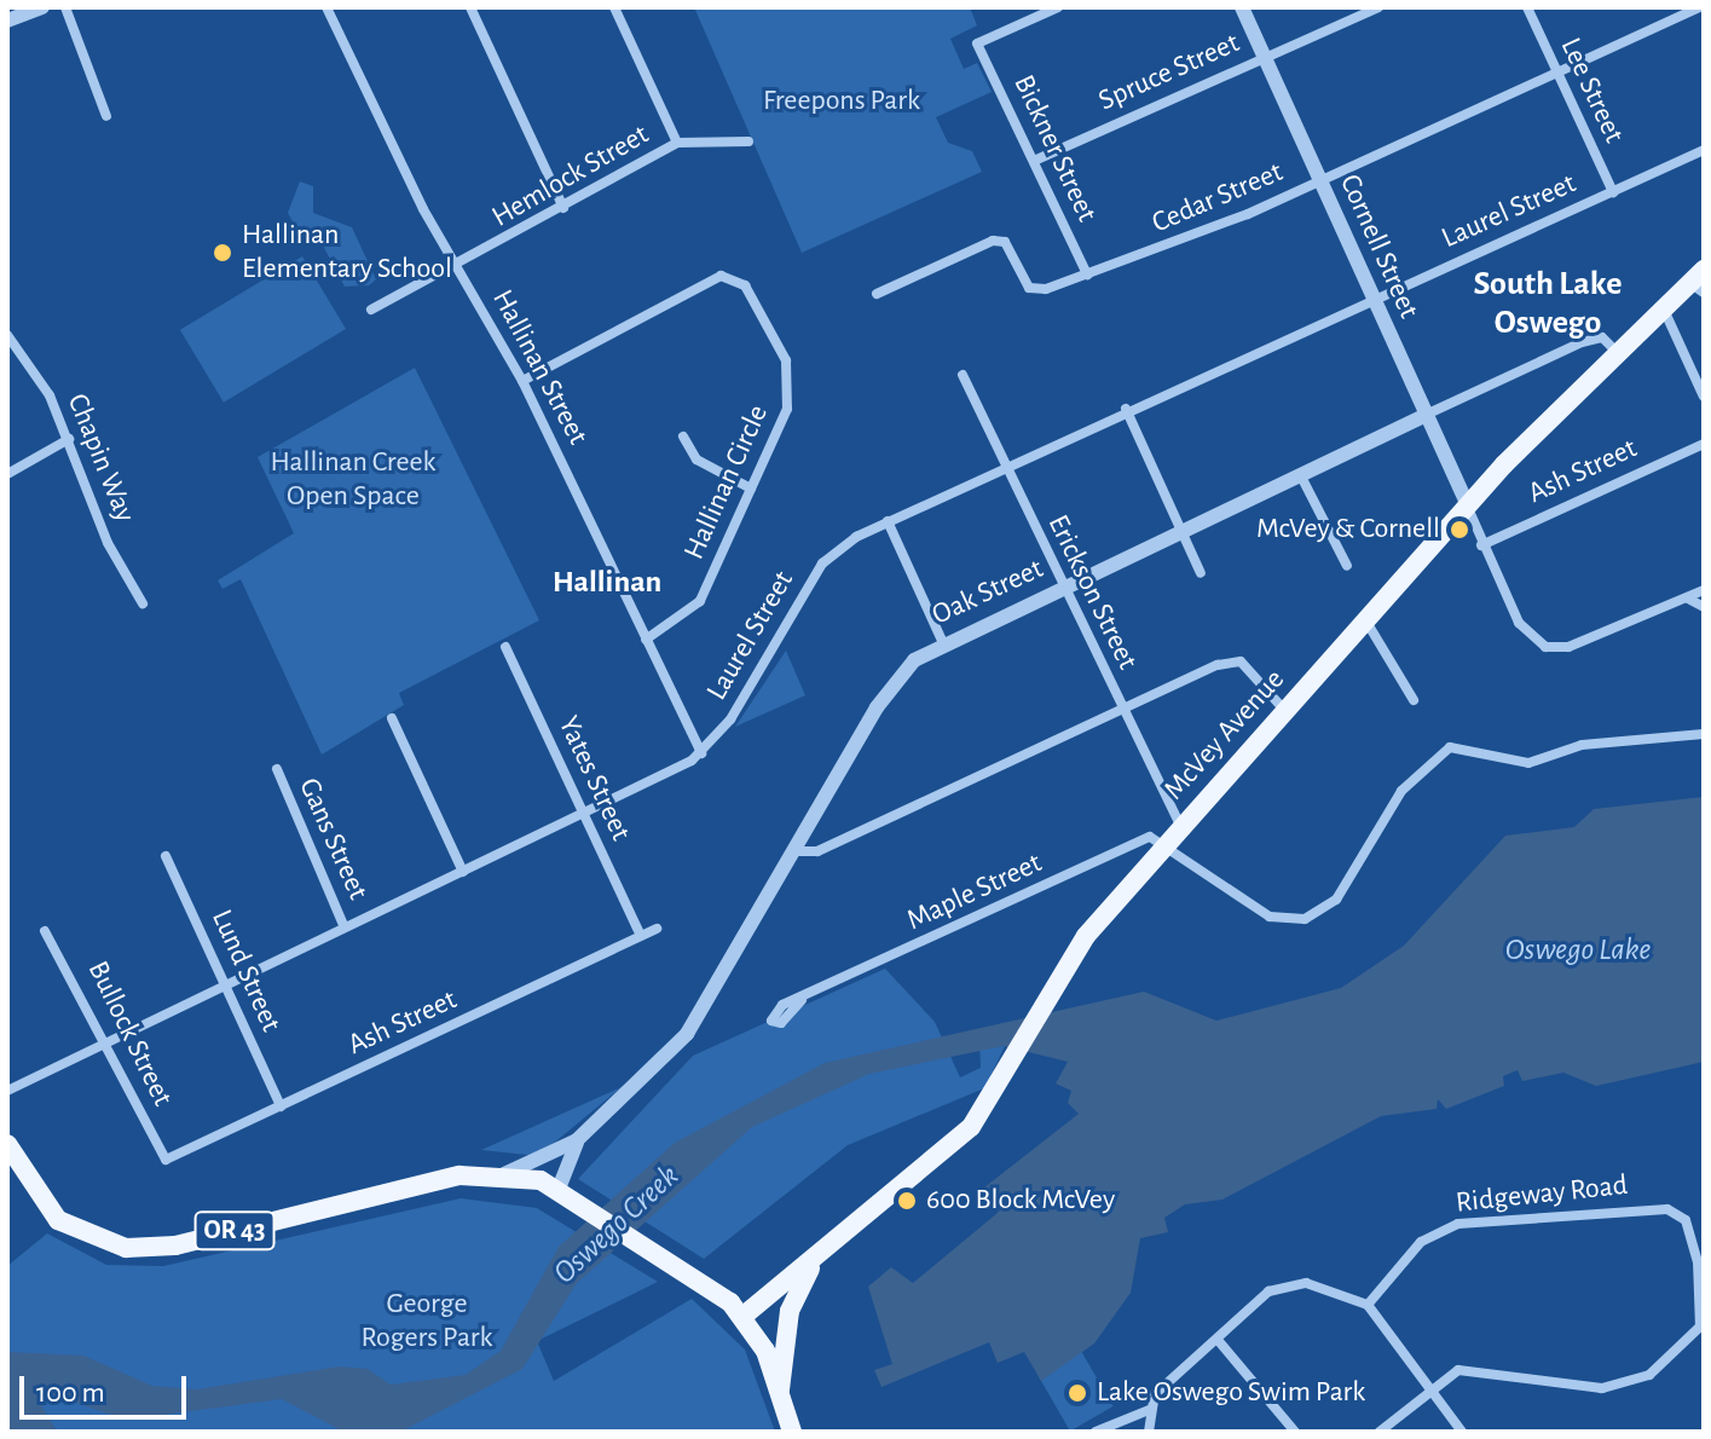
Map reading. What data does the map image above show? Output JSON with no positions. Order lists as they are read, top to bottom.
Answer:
{
  "streets": {
    "main road": ["McVey Avenue", "OR 43"],
    "street": [
      "Spruce Street",
      "Lee Street",
      "Bickner Street",
      "Hemlock Street",
      "Cedar Street",
      "Laurel Street",
      "Cornell Street",
      "Hallinan Street",
      "Chapin Way",
      "Ash Street",
      "Hallinan Circle",
      "Oak Street",
      "Erickson Street",
      "Yates Street",
      "Gans Street",
      "Maple Street",
      "Lund Street",
      "Bullock Street",
      "Ridgeway Road"
    ]
  },
  "crossings": [
    ["Spruce Street", "Bickner Street"],
    ["Spruce Street", "Cornell Street"],
    ["Lee Street", "Cedar Street"],
    ["Lee Street", "Laurel Street"],
    ["Bickner Street", "Cedar Street"],
    ["Hemlock Street", "Hallinan Street"],
    ["Cedar Street", "Cornell Street"],
    ["Laurel Street", "Cornell Street"],
    ["Laurel Street", "Hallinan Street"],
    ["Laurel Street", "Erickson Street"],
    ["Cornell Street", "Oak Street"],
    ["Cornell Street", "McVey Avenue"],
    ["Hallinan Street", "Hallinan Circle"],
    ["Ash Street", "Yates Street"],
    ["Ash Street", "Lund Street"],
    ["Ash Street", "Bullock Street"],
    ["Oak Street", "Erickson Street"],
    ["Oak Street", "McVey Avenue"],
    ["Oak Street", "OR 43"],
    ["Erickson Street", "McVey Avenue"],
    ["McVey Avenue", "Maple Street"],
    ["McVey Avenue", "OR 43"]
  ],
  "districts": ["South Lake Oswego", "Hallinan"],
  "water": ["Oswego Lake", "Oswego Creek"],
  "parks": ["Freepons Park", "Hallinan Creek Open Space", "George Rogers Park"],
  "places": [
    "Hallinan Elementary School",
    "McVey & Cornell",
    "600 Block McVey",
    "Lake Oswego Swim Park"
  ],
  "scale_bar": "100 m"
}
